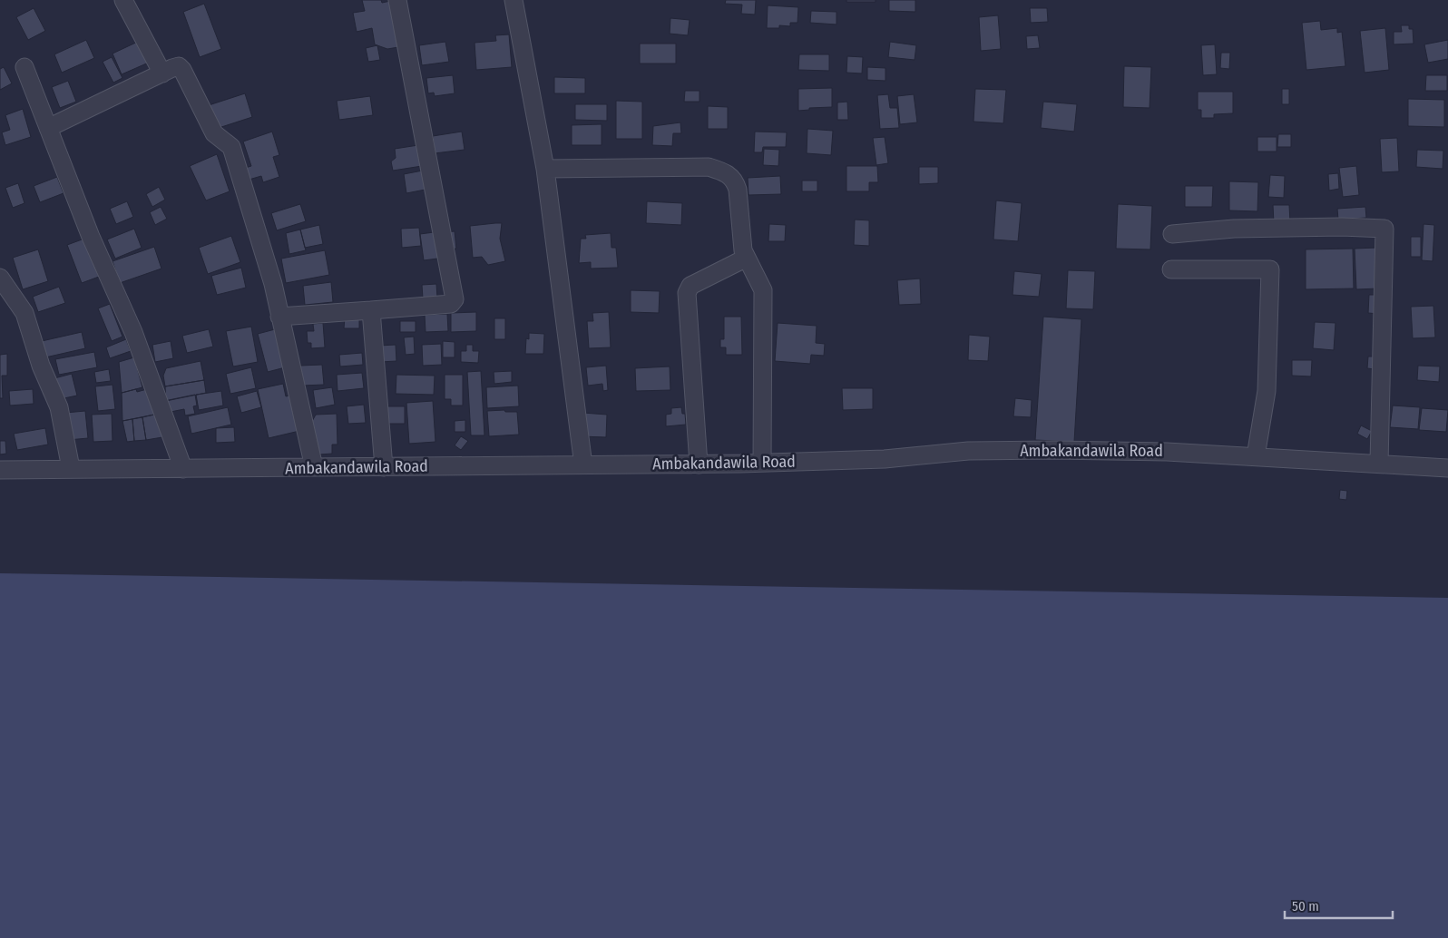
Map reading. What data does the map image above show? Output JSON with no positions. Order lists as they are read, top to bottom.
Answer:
{
  "streets": {
    "street": ["Ambakandawila Road"]
  },
  "scale_bar": "50 m"
}
